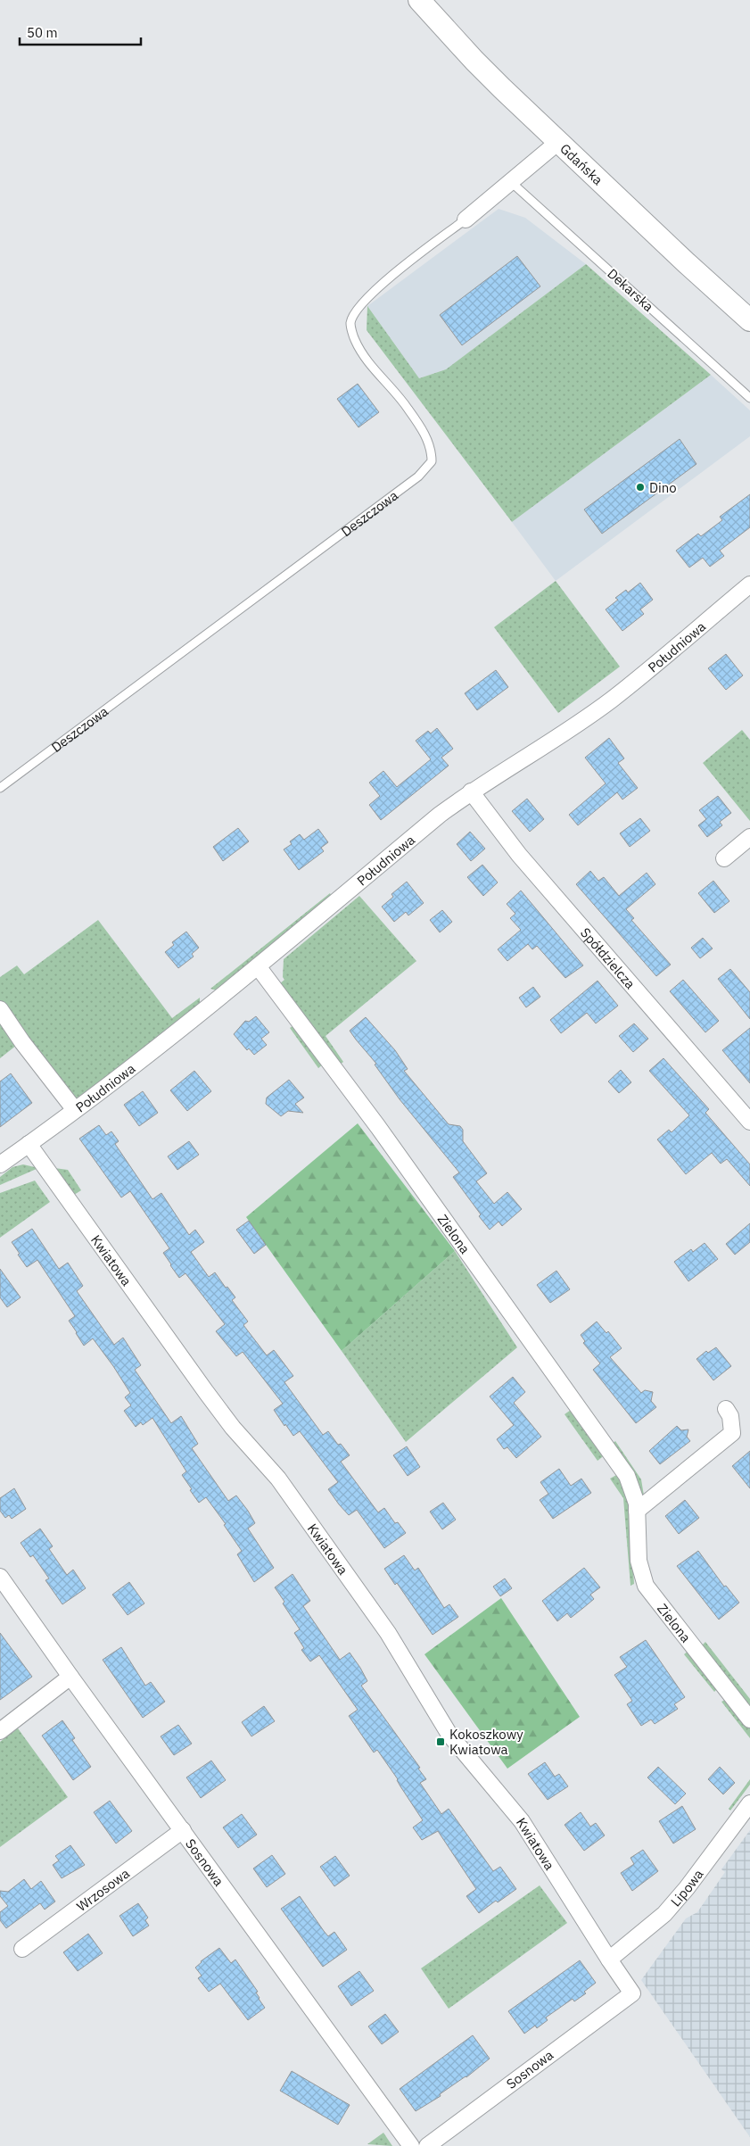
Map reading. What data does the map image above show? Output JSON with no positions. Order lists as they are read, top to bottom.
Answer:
{
  "streets": {
    "main road": ["Gdańska"],
    "street": [
      "Deszczowa",
      "Południowa",
      "Spółdzielcza",
      "Zielona",
      "Kwiatowa",
      "Sosnowa",
      "Lipowa",
      "Wrzosowa"
    ],
    "lane": ["Dekarska"]
  },
  "crossings": [
    ["Gdańska", "Deszczowa"],
    ["Dekarska", "Deszczowa"],
    ["Południowa", "Spółdzielcza"],
    ["Południowa", "Zielona"],
    ["Południowa", "Kwiatowa"],
    ["Kwiatowa", "Sosnowa"],
    ["Kwiatowa", "Lipowa"],
    ["Sosnowa", "Wrzosowa"]
  ],
  "places": {
    "other": ["Dino"],
    "transit": ["Kokoszkowy Kwiatowa"]
  },
  "scale_bar": "50 m"
}
